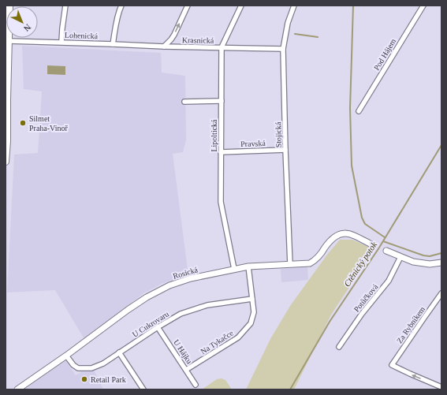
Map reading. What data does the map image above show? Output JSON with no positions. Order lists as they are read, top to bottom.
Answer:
{
  "streets": {
    "street": [
      "Lohenická",
      "Krasnická",
      "Pod Hájem",
      "Stojická",
      "Lipoltická",
      "Pravská",
      "Rosická",
      "Potůčková",
      "U Cukrovaru",
      "Za Rybníkem",
      "Na Tykačce",
      "U Hájku"
    ]
  },
  "crossings": [
    ["Lohenická", "Krasnická"],
    ["Krasnická", "Stojická"],
    ["Krasnická", "Lipoltická"],
    ["Stojická", "Pravská"],
    ["Stojická", "Rosická"],
    ["Lipoltická", "Pravská"],
    ["Lipoltická", "Rosická"],
    ["Rosická", "U Cukrovaru"],
    ["Rosická", "Na Tykačce"],
    ["U Cukrovaru", "Na Tykačce"],
    ["U Cukrovaru", "U Hájku"],
    ["Na Tykačce", "U Hájku"]
  ],
  "water": ["Ctěnický potok"],
  "places": ["Silmet Praha-Vinoř", "Retail Park"],
  "north": "bottom right"
}
